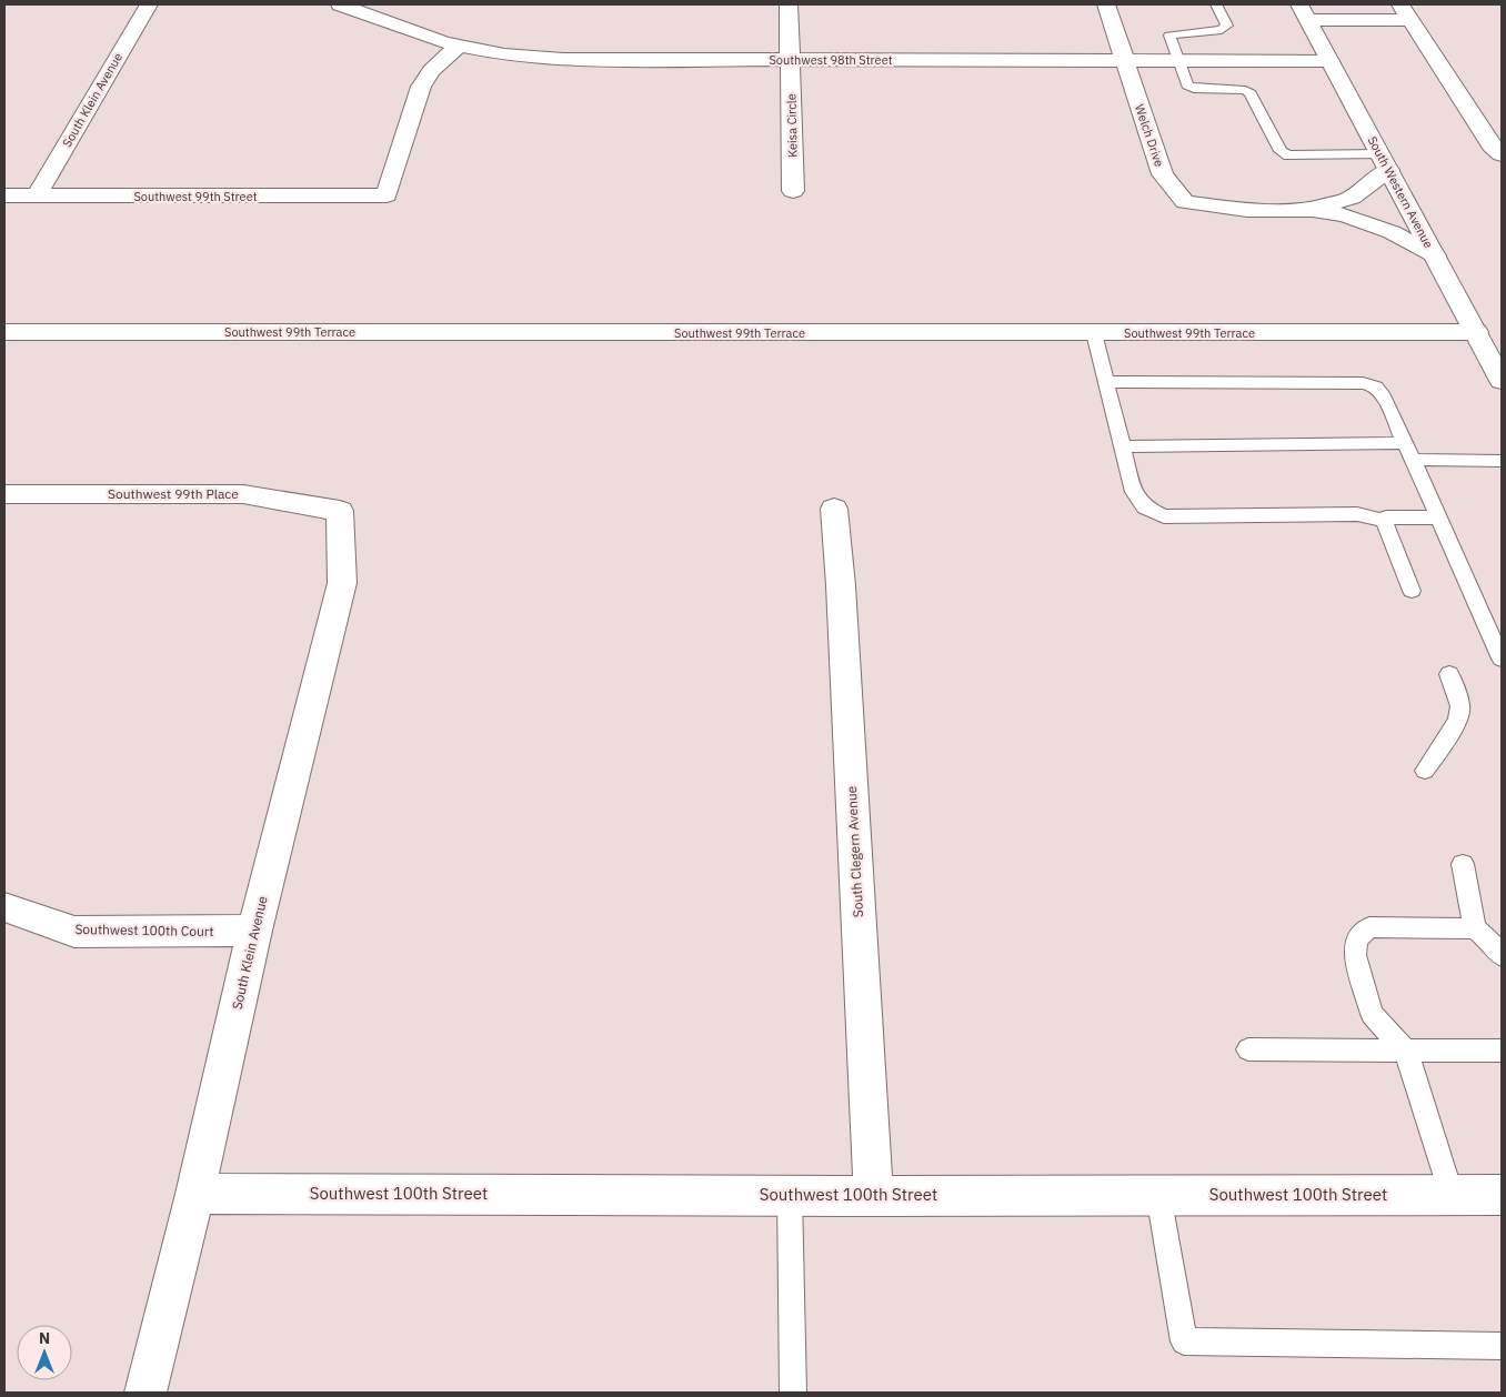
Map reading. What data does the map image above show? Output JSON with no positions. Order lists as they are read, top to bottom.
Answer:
{
  "streets": {
    "street": [
      "Southwest 98th Street",
      "South Klein Avenue",
      "Keisa Circle",
      "Welch Drive",
      "South Western Avenue",
      "Southwest 99th Street",
      "Southwest 99th Terrace",
      "Southwest 99th Place",
      "South Clegern Avenue",
      "Southwest 100th Court",
      "Southwest 100th Street"
    ]
  },
  "crossings": [
    ["Southwest 98th Street", "Keisa Circle"],
    ["Southwest 98th Street", "Welch Drive"],
    ["Southwest 98th Street", "South Western Avenue"],
    ["Southwest 98th Street", "Southwest 99th Street"],
    ["South Klein Avenue", "Southwest 99th Street"],
    ["South Klein Avenue", "Southwest 99th Place"],
    ["South Klein Avenue", "Southwest 100th Court"],
    ["South Klein Avenue", "Southwest 100th Street"],
    ["Welch Drive", "South Western Avenue"],
    ["South Western Avenue", "Southwest 99th Terrace"],
    ["South Clegern Avenue", "Southwest 100th Street"]
  ],
  "north": "top"
}
